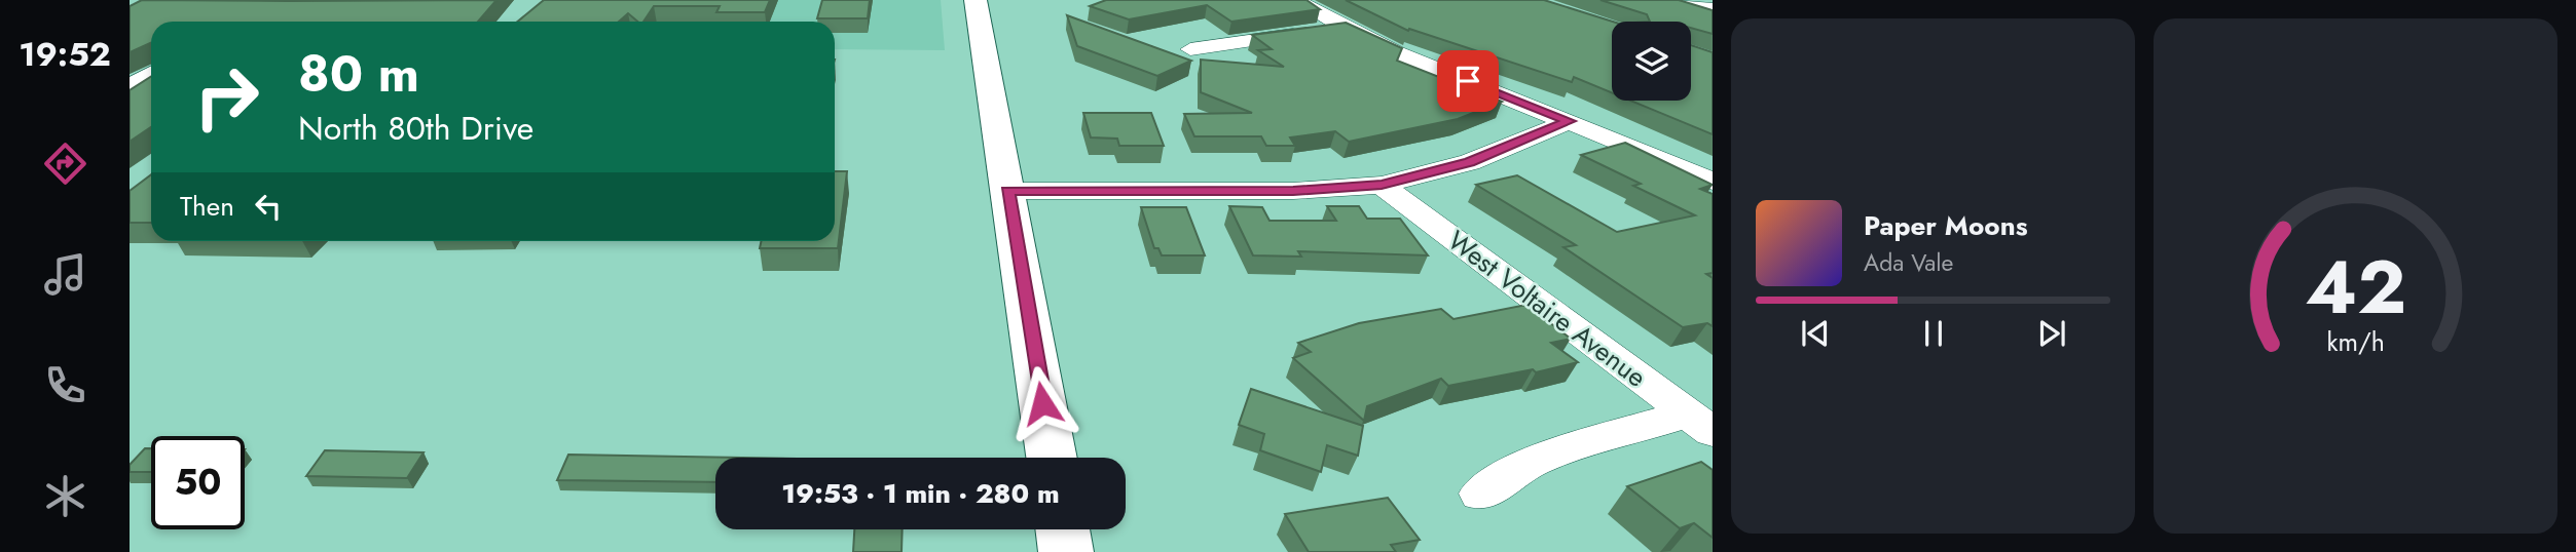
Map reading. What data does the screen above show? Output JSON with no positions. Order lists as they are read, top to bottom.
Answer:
{
  "streets": {
    "street": ["West Voltaire Avenue"]
  },
  "page": {
    "tabs": "19:52",
    "turn": ["80 m", "North 80th Drive"],
    "then": "Then",
    "song": ["Paper Moons", "Ada Vale"],
    "limit": "50",
    "trip": "19:53 · 1 min · 280 m",
    "gauge": ["42", "km/h"]
  }
}
